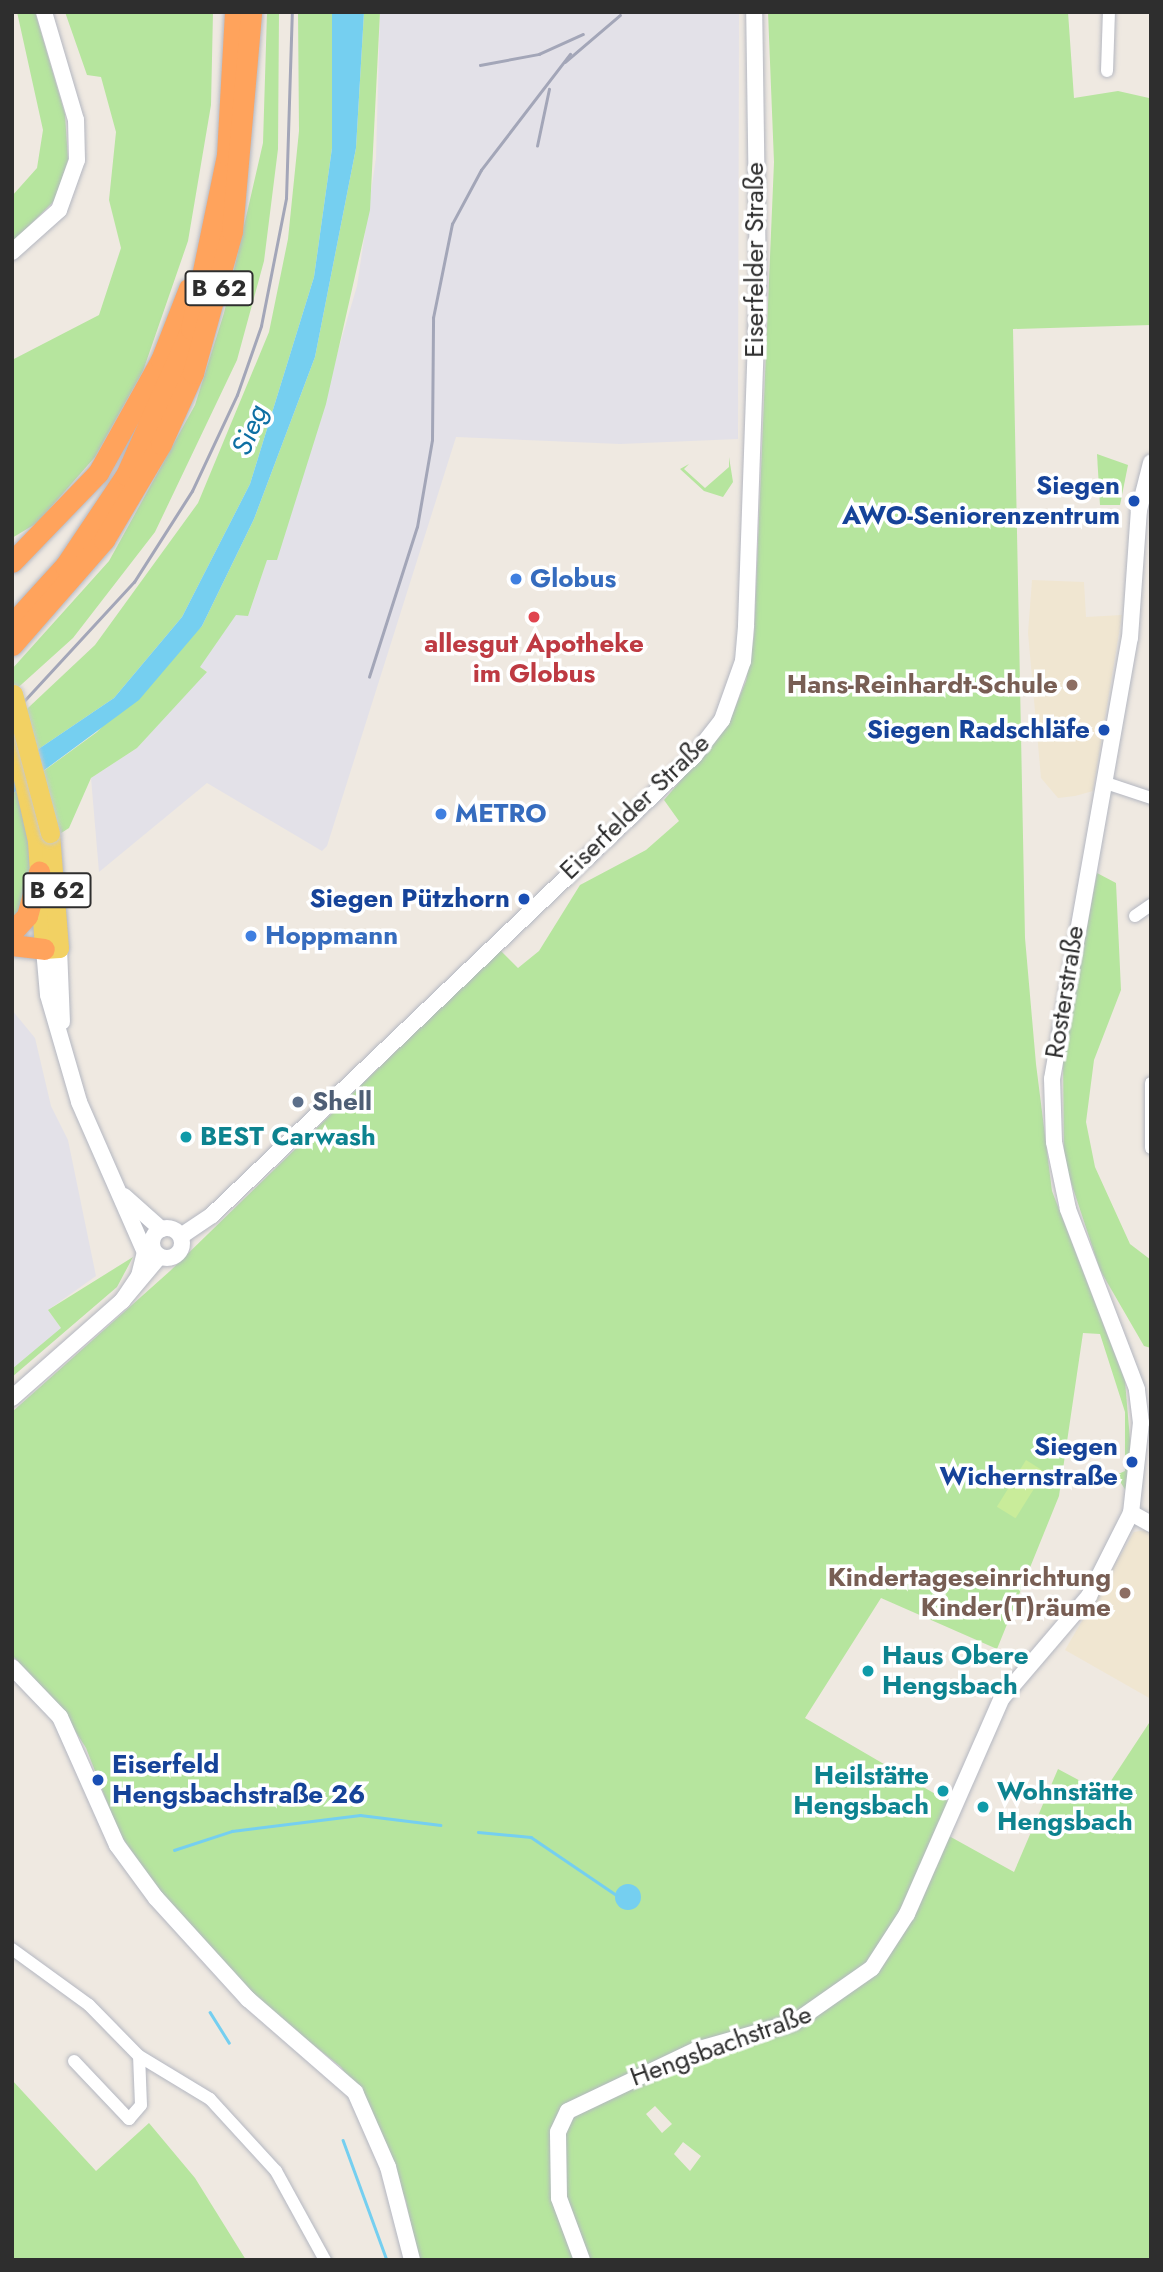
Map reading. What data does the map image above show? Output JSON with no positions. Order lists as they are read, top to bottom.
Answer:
{
  "streets": {
    "highway": ["B 62"],
    "street": ["Eiserfelder Straße", "Rosterstraße", "Hengsbachstraße"]
  },
  "crossings": [
    ["Rosterstraße", "Hengsbachstraße"]
  ],
  "water": ["Sieg"],
  "places": [
    "Siegen AWO-Seniorenzentrum",
    "Globus",
    "allesgut Apotheke im Globus",
    "Hans-Reinhardt-Schule",
    "Siegen Radschläfe",
    "METRO",
    "Siegen Pützhorn",
    "Hoppmann",
    "Shell",
    "BEST Carwash",
    "Siegen Wichernstraße",
    "Kindertageseinrichtung Kinder(T)räume",
    "Haus Obere Hengsbach",
    "Eiserfeld Hengsbachstraße 26",
    "Heilstätte Hengsbach",
    "Wohnstätte Hengsbach"
  ]
}
